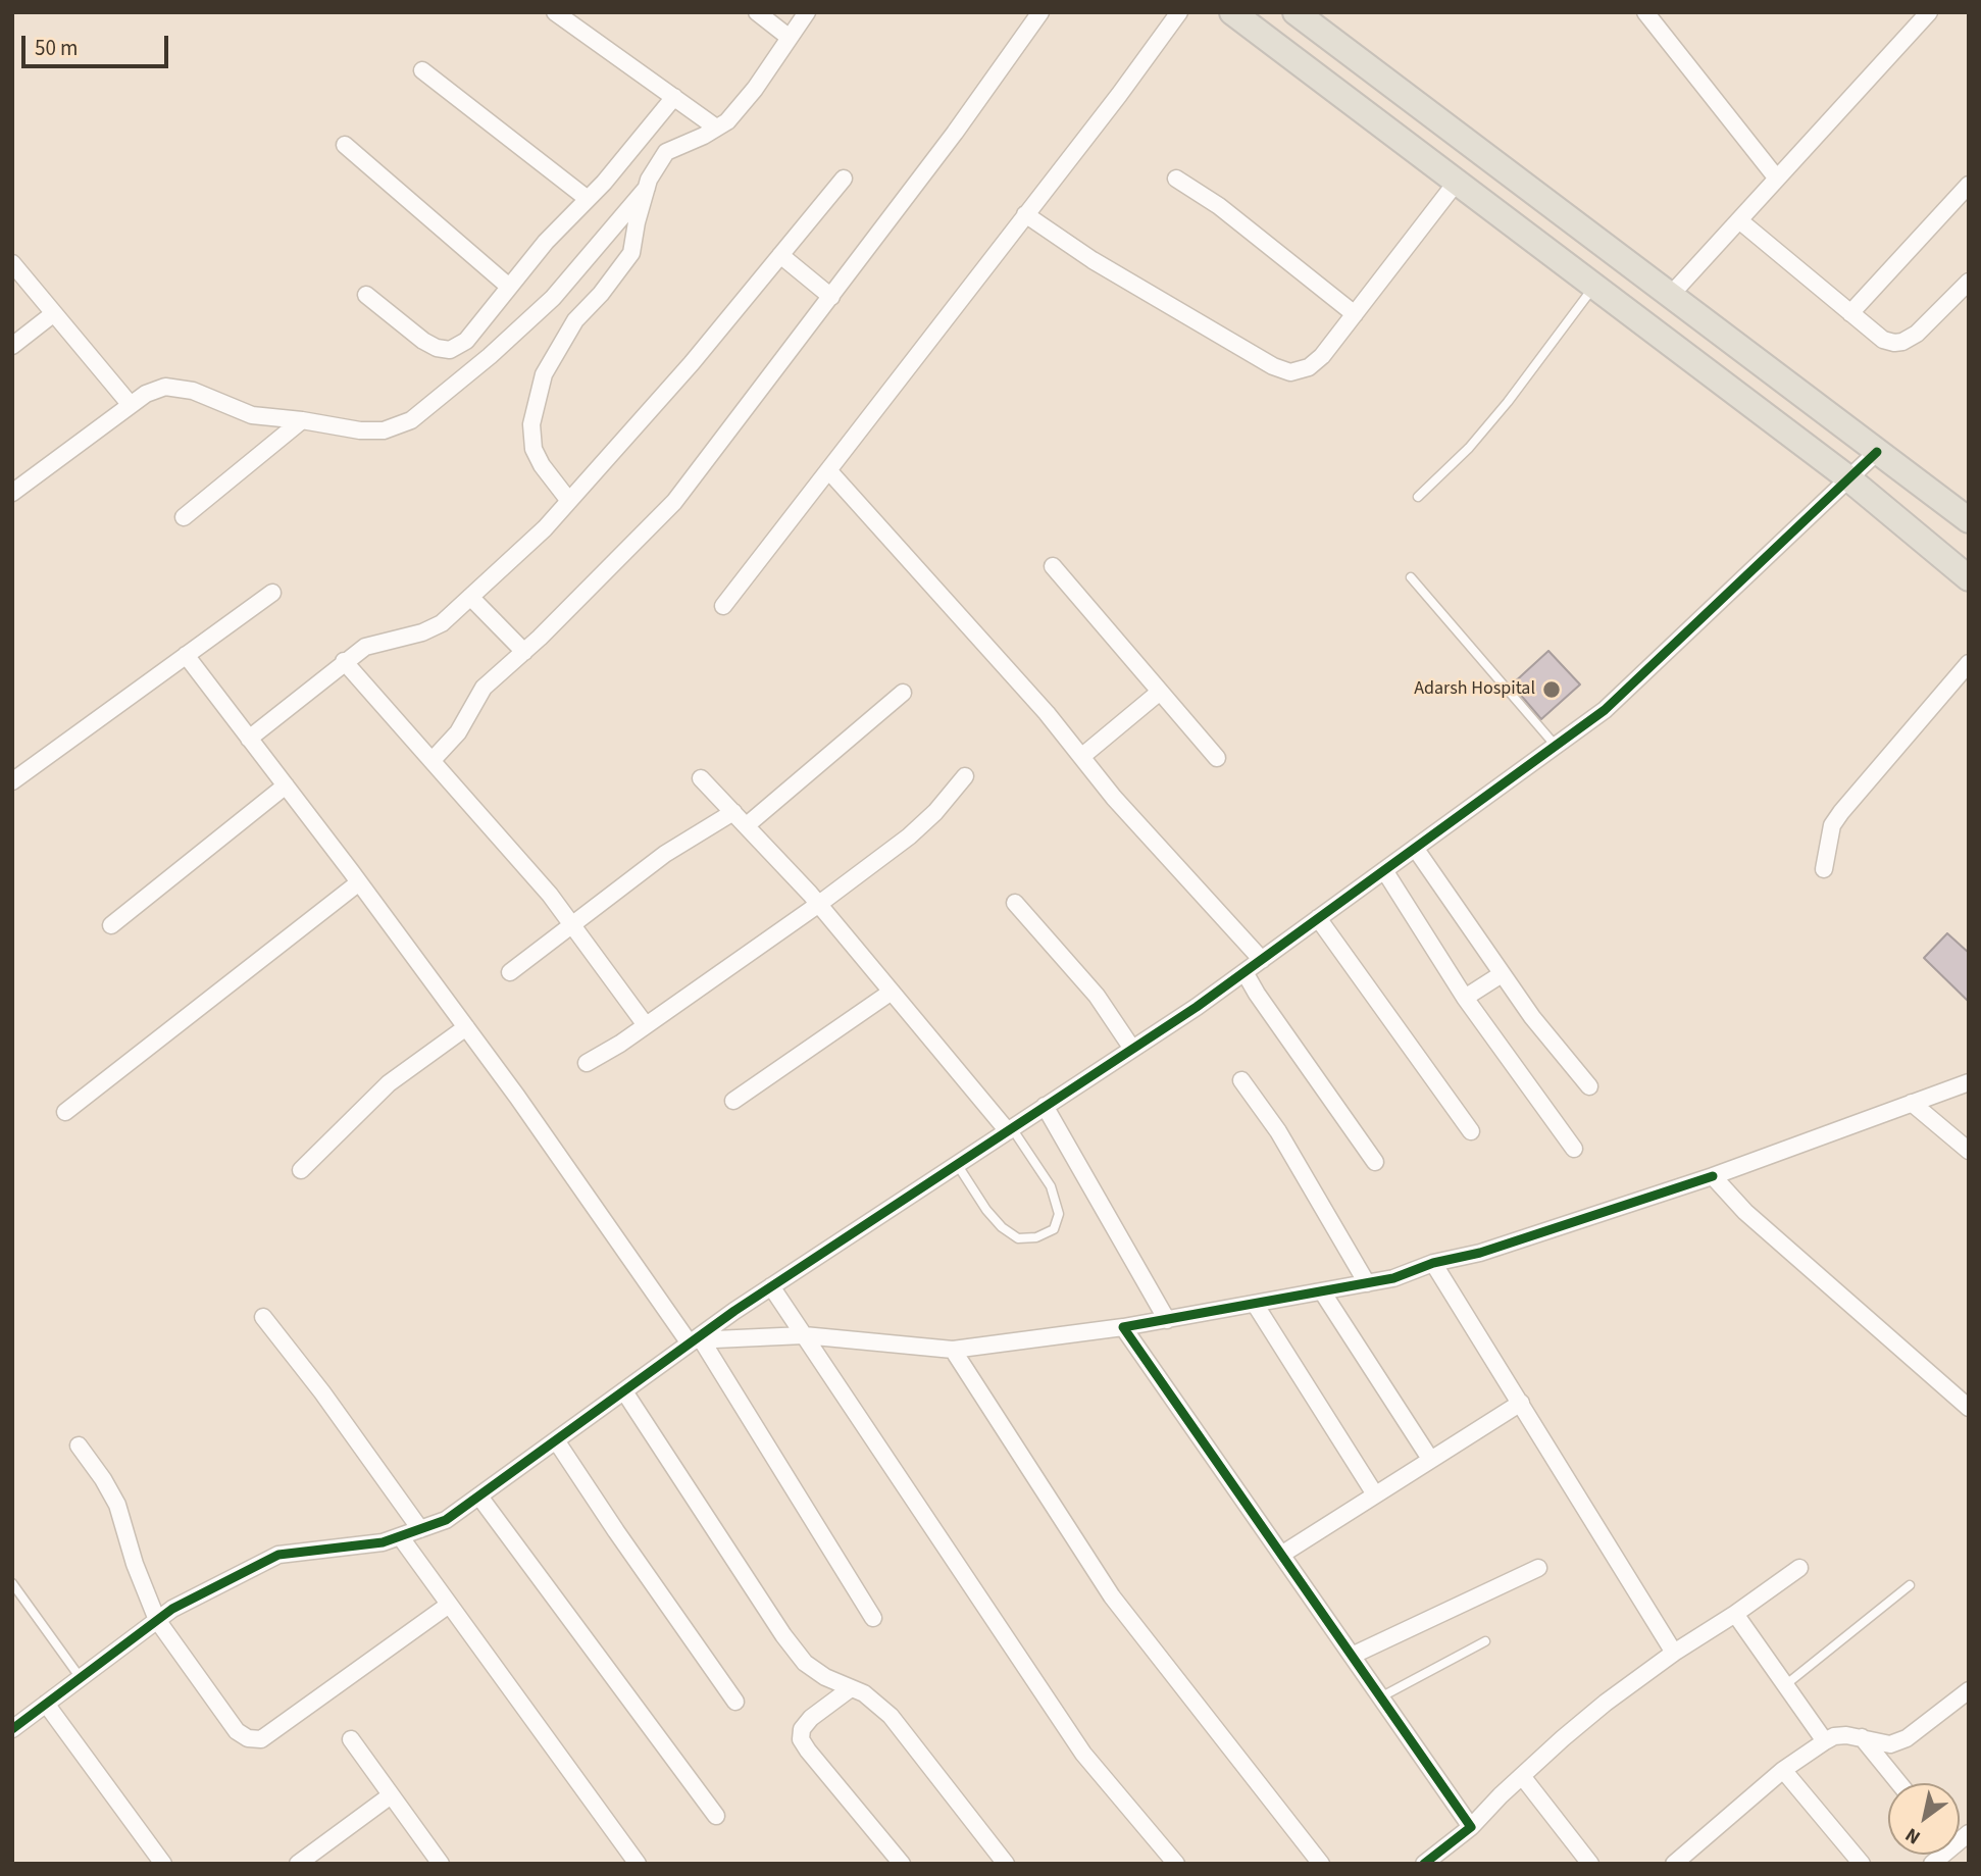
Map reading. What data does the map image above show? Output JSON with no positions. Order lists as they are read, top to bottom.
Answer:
{
  "places": ["Adarsh Hospital"],
  "scale_bar": "50 m",
  "north": "bottom left"
}
